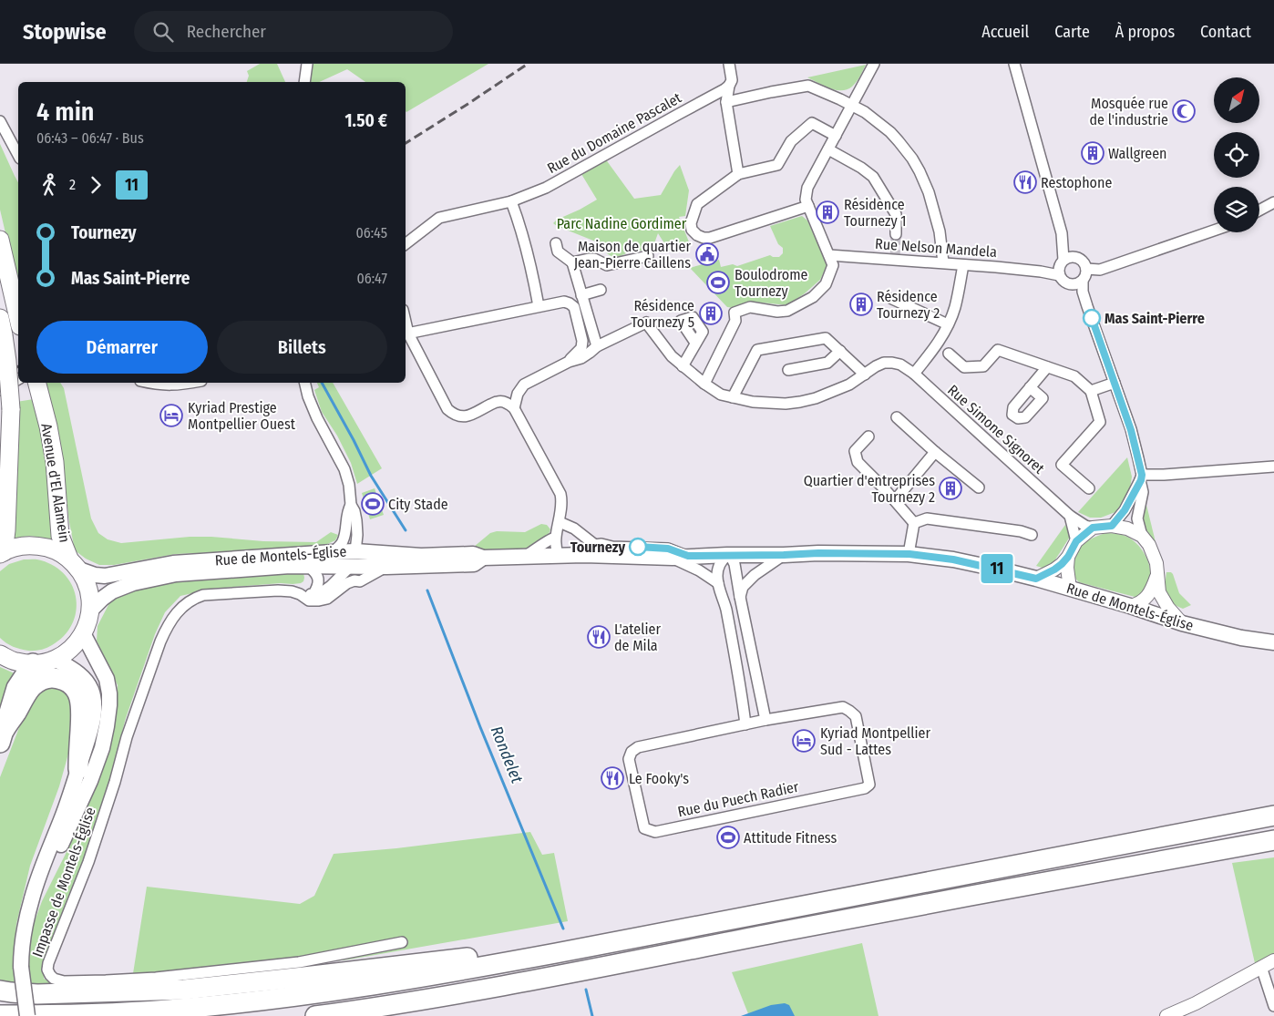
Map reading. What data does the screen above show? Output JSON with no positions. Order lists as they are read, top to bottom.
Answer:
{
  "streets": {
    "main road": ["Avenue d'El Alamein", "Rue de Montels-Église"],
    "street": [
      "Rue du Domaine Pascalet",
      "Rue Nelson Mandela",
      "Rue Simone Signoret",
      "Rue du Puech Radier",
      "Impasse de Montels-Église"
    ]
  },
  "crossings": [
    ["Rue Simone Signoret", "Rue de Montels-Église"],
    ["Avenue d'El Alamein", "Rue de Montels-Église"],
    ["Rue de Montels-Église", "Impasse de Montels-Église"]
  ],
  "water": ["Rondelet"],
  "parks": ["Parc Nadine Gordimer"],
  "places": {
    "mosque": ["Mosquée rue de l'industrie"],
    "building": [
      "Wallgreen",
      "Résidence Tournezy 1",
      "Résidence Tournezy 2",
      "Résidence Tournezy 5",
      "Quartier d'entreprises Tournezy 2"
    ],
    "restaurant": ["Restophone", "L'atelier de Mila", "Le Fooky's"],
    "public building": ["Maison de quartier Jean-Pierre Caillens"],
    "sports": ["Boulodrome Tournezy", "City Stade", "Attitude Fitness"],
    "other": ["Mas Saint-Pierre", "Tournezy"],
    "hotel": ["Kyriad Prestige Montpellier Ouest", "Kyriad Montpellier Sud - Lattes"]
  },
  "lines": ["bus line 11"],
  "north": "top right",
  "page": {
    "header": "Stopwise",
    "search": "Rechercher",
    "nav": [
      "Accueil",
      "Carte",
      "À propos",
      "Contact"
    ],
    "on_map": "11",
    "heading": ["4 min", "06:43 – 06:47 · Bus", "1.50 €"],
    "legs": ["2", "11"],
    "list": [
      {
        "name": "Tournezy",
        "value": "06:45"
      },
      {
        "name": "Mas Saint-Pierre",
        "value": "06:47"
      }
    ],
    "buttons": ["Démarrer", "Billets"]
  }
}
